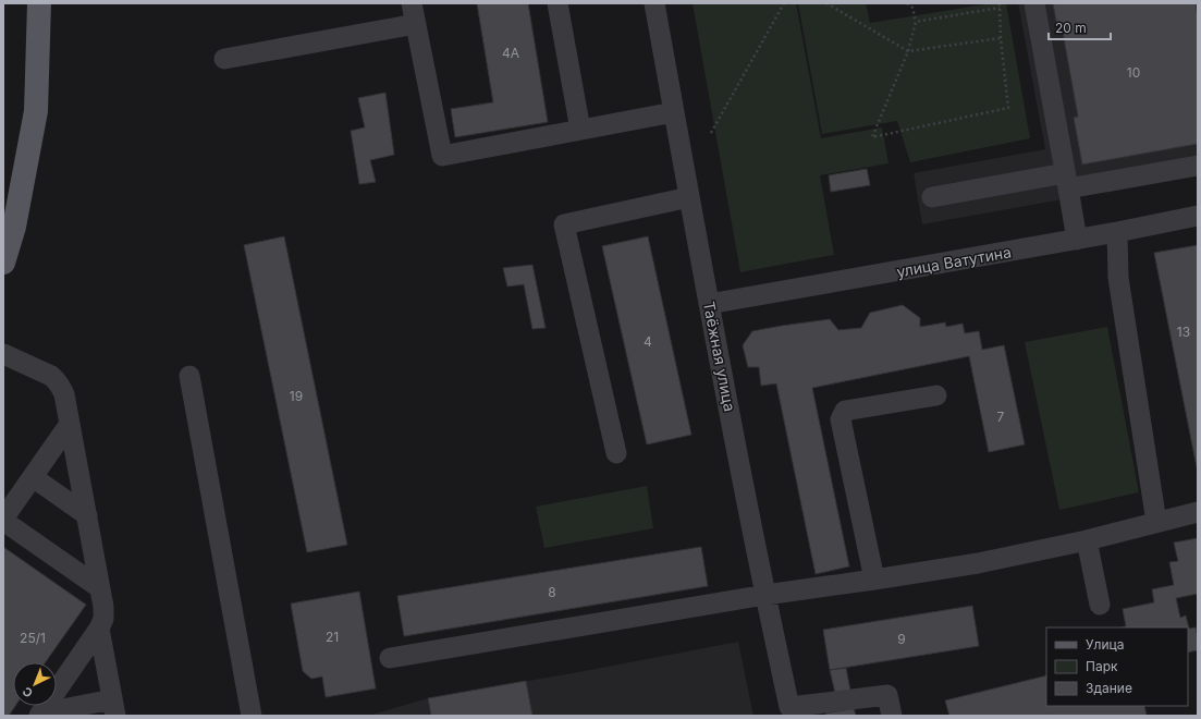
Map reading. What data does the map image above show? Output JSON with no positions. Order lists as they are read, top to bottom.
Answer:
{
  "streets": {
    "street": ["улица Ватутина", "Таёжная улица"]
  },
  "crossings": [
    ["улица Ватутина", "Таёжная улица"]
  ],
  "house_numbers": [
    "4А",
    "10",
    "13",
    "4",
    "19",
    "7",
    "8",
    "21",
    "25/1",
    "9"
  ],
  "legend": ["Улица", "Парк", "Здание"],
  "scale_bar": "20 m",
  "north": "bottom left"
}
